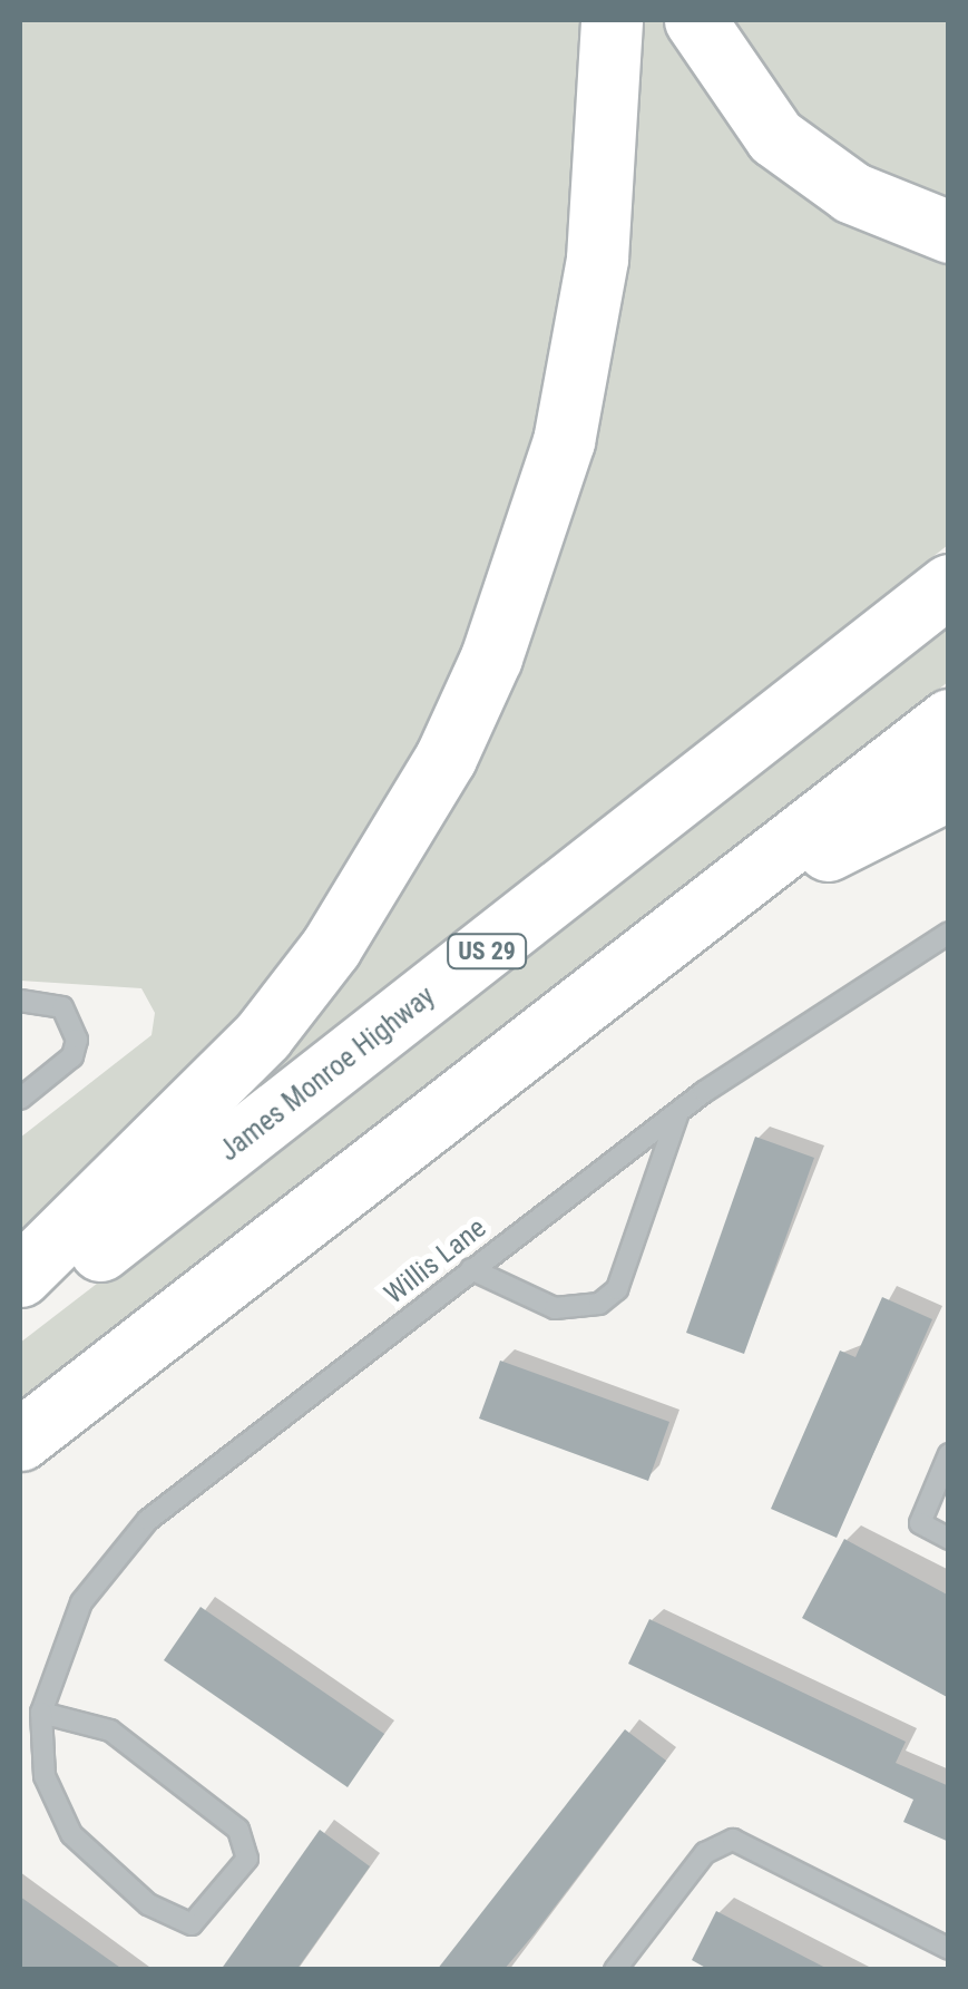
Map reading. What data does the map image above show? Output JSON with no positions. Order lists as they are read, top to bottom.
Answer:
{
  "streets": {
    "highway": ["US 29", "James Monroe Highway"],
    "street": ["Willis Lane"]
  }
}
